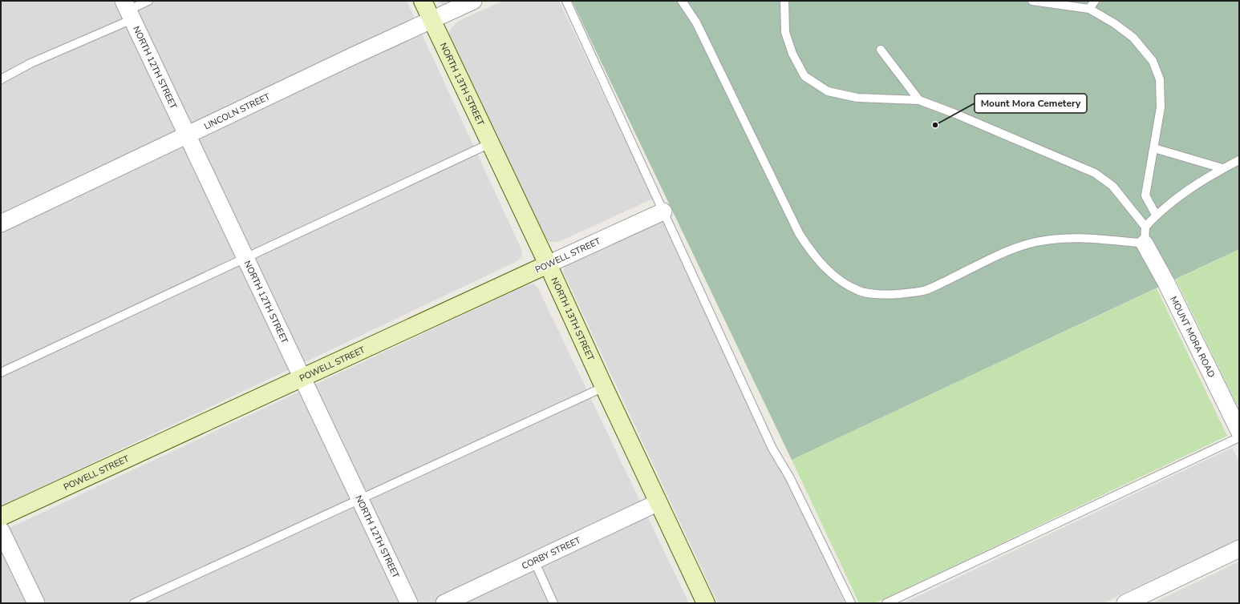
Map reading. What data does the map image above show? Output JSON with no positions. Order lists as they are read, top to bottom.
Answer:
{
  "streets": {
    "street": [
      "NORTH 12TH STREET",
      "NORTH 13TH STREET",
      "LINCOLN STREET",
      "POWELL STREET",
      "MOUNT MORA ROAD",
      "CORBY STREET"
    ]
  },
  "crossings": [
    ["NORTH 12TH STREET", "LINCOLN STREET"],
    ["NORTH 12TH STREET", "POWELL STREET"],
    ["NORTH 13TH STREET", "LINCOLN STREET"],
    ["NORTH 13TH STREET", "POWELL STREET"],
    ["NORTH 13TH STREET", "CORBY STREET"]
  ],
  "places": ["Mount Mora Cemetery"]
}
